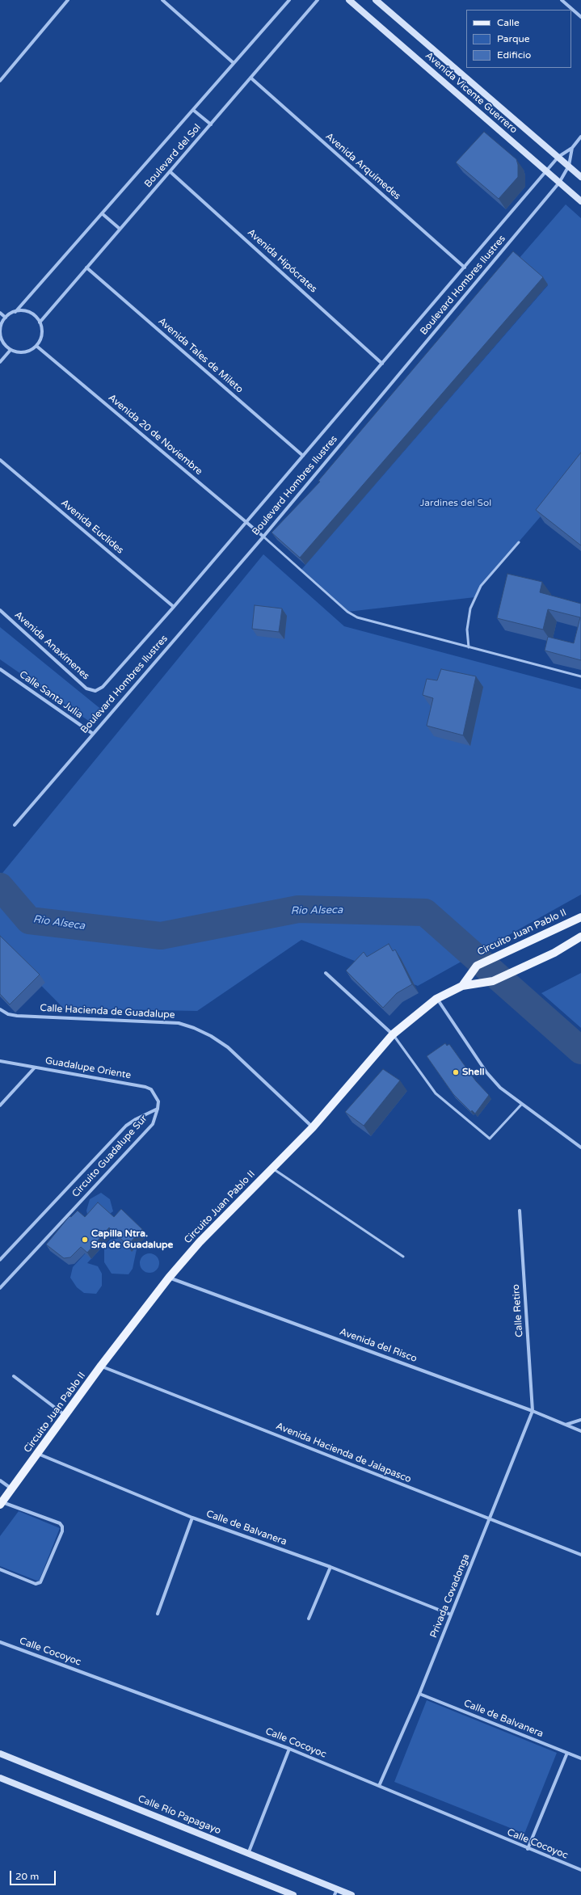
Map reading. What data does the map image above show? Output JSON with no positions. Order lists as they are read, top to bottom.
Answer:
{
  "streets": {
    "main road": ["Avenida Vicente Guerrero", "Circuito Juan Pablo II", "Calle Río Papagayo"],
    "street": [
      "Boulevard del Sol",
      "Avenida Arquímedes",
      "Avenida Hipócrates",
      "Boulevard Hombres Ilustres",
      "Avenida Tales de Mileto",
      "Avenida 20 de Noviembre",
      "Avenida Euclides",
      "Avenida Anaxímenes",
      "Calle Santa Julia",
      "Calle Hacienda de Guadalupe",
      "Guadalupe Oriente",
      "Circuito Guadalupe Sur",
      "Calle Retiro",
      "Avenida del Risco",
      "Avenida Hacienda de Jalapasco",
      "Calle de Balvanera",
      "Privada Covadonga",
      "Calle Cocoyoc"
    ]
  },
  "crossings": [
    ["Avenida Vicente Guerrero", "Boulevard Hombres Ilustres"],
    ["Boulevard del Sol", "Avenida Arquímedes"],
    ["Boulevard del Sol", "Avenida Hipócrates"],
    ["Boulevard del Sol", "Avenida Tales de Mileto"],
    ["Boulevard del Sol", "Avenida 20 de Noviembre"],
    ["Avenida Arquímedes", "Boulevard Hombres Ilustres"],
    ["Avenida Hipócrates", "Boulevard Hombres Ilustres"],
    ["Boulevard Hombres Ilustres", "Avenida Tales de Mileto"],
    ["Boulevard Hombres Ilustres", "Avenida 20 de Noviembre"],
    ["Boulevard Hombres Ilustres", "Avenida Euclides"],
    ["Boulevard Hombres Ilustres", "Avenida Anaxímenes"],
    ["Boulevard Hombres Ilustres", "Calle Santa Julia"],
    ["Circuito Juan Pablo II", "Calle Hacienda de Guadalupe"],
    ["Circuito Juan Pablo II", "Avenida del Risco"],
    ["Circuito Juan Pablo II", "Avenida Hacienda de Jalapasco"],
    ["Circuito Juan Pablo II", "Calle de Balvanera"],
    ["Guadalupe Oriente", "Circuito Guadalupe Sur"],
    ["Calle Retiro", "Avenida del Risco"],
    ["Calle Retiro", "Privada Covadonga"],
    ["Avenida del Risco", "Privada Covadonga"],
    ["Avenida Hacienda de Jalapasco", "Privada Covadonga"],
    ["Calle de Balvanera", "Privada Covadonga"],
    ["Privada Covadonga", "Calle Cocoyoc"]
  ],
  "water": ["Rio Alseca"],
  "parks": ["Jardines del Sol"],
  "places": ["Shell", "Capilla Ntra. Sra de Guadalupe"],
  "legend": ["Calle", "Parque", "Edificio"],
  "scale_bar": "20 m"
}
